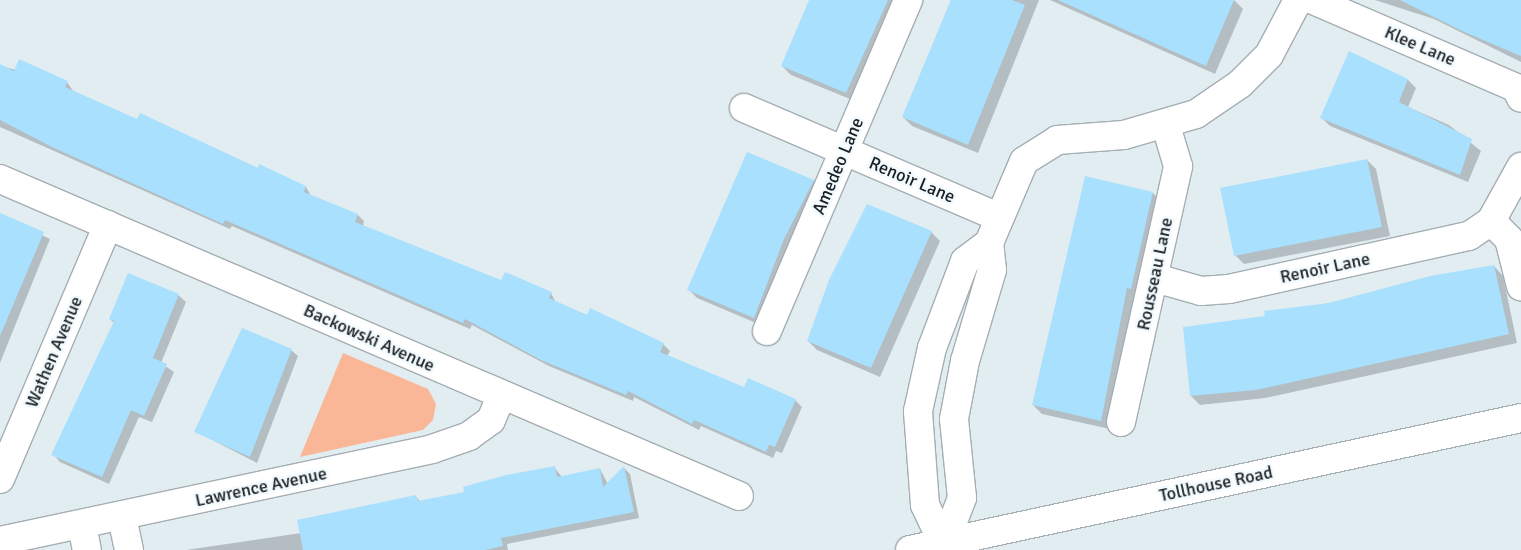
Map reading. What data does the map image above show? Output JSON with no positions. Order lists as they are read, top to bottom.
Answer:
{
  "streets": {
    "street": [
      "Klee Lane",
      "Amedeo Lane",
      "Renoir Lane",
      "Rousseau Lane",
      "Backowski Avenue",
      "Wathen Avenue",
      "Tollhouse Road",
      "Lawrence Avenue"
    ]
  },
  "crossings": [
    ["Amedeo Lane", "Renoir Lane"],
    ["Renoir Lane", "Rousseau Lane"],
    ["Backowski Avenue", "Wathen Avenue"],
    ["Backowski Avenue", "Lawrence Avenue"]
  ]
}
